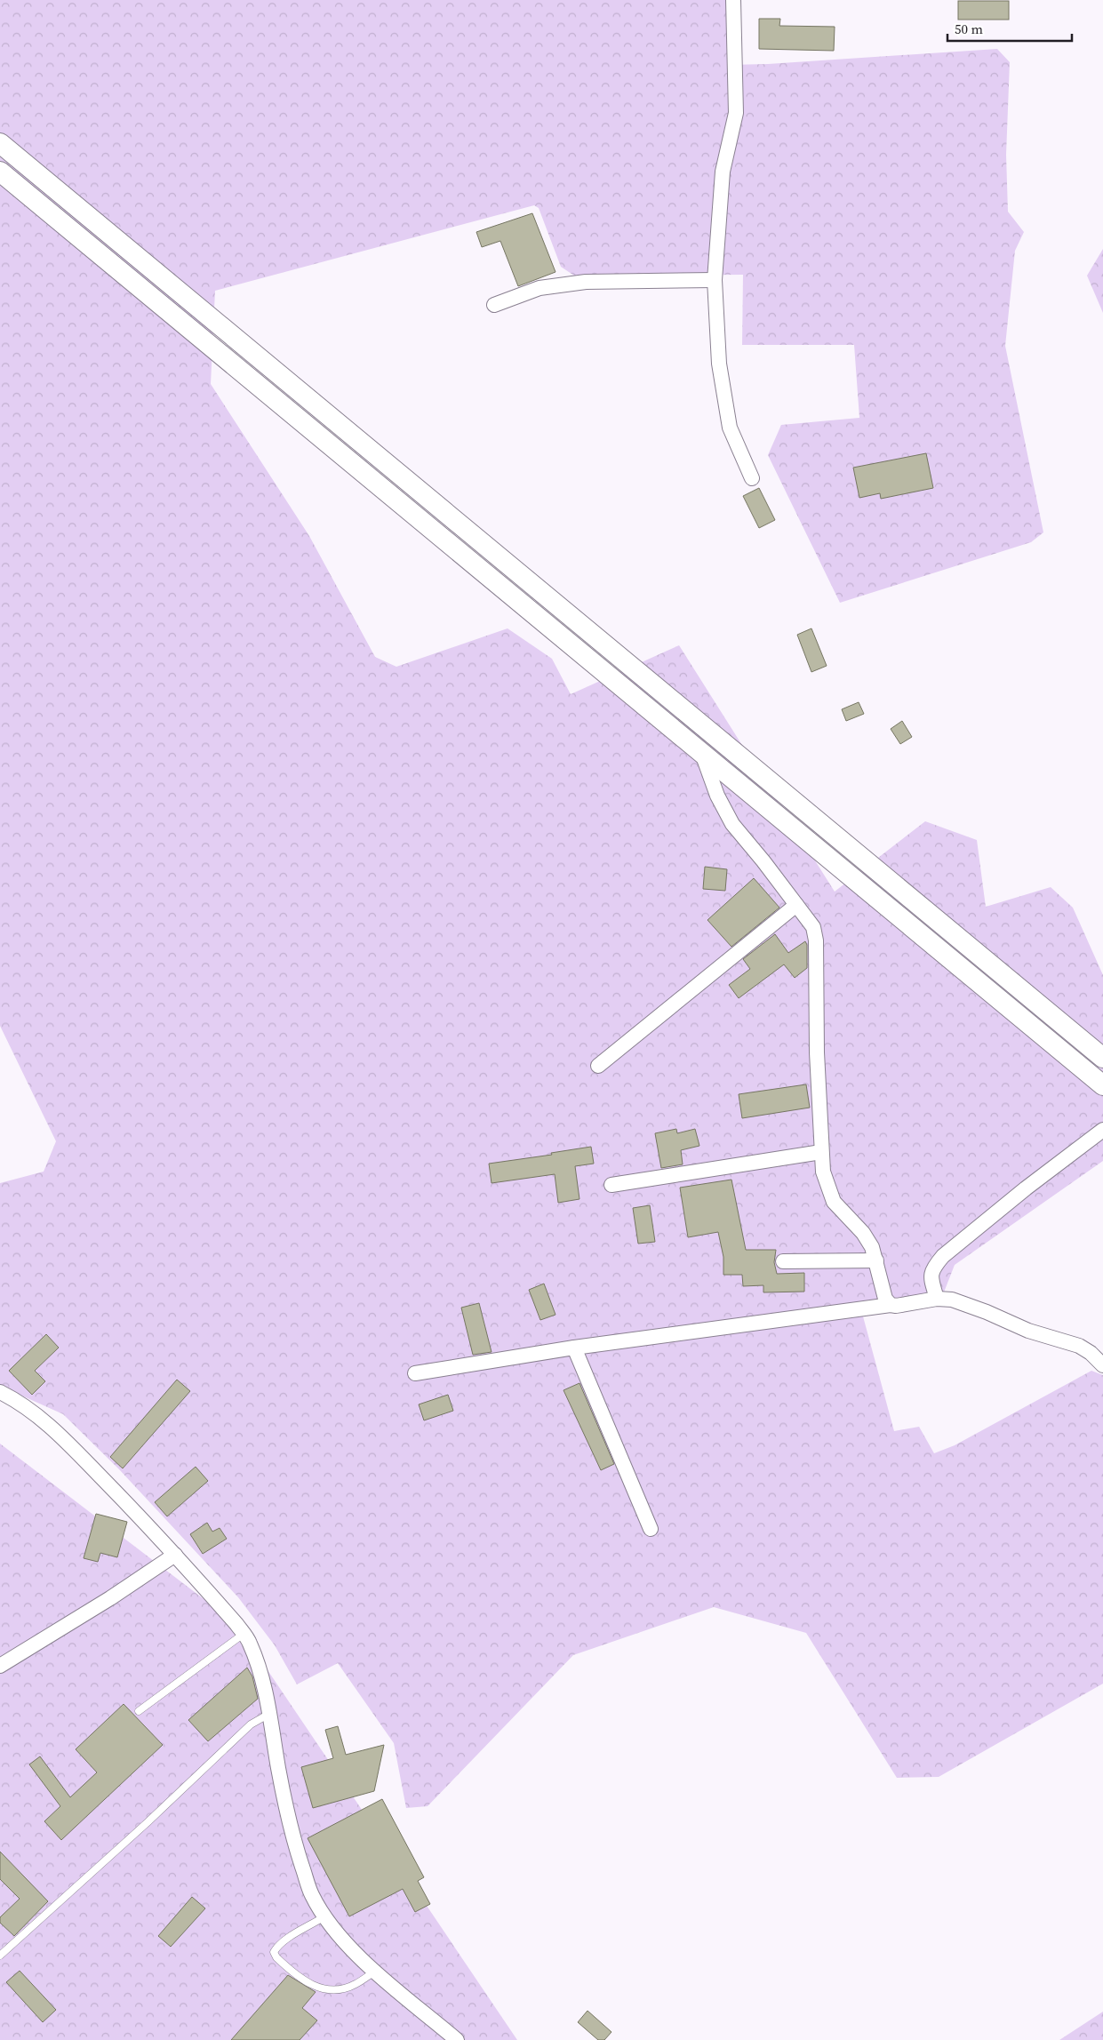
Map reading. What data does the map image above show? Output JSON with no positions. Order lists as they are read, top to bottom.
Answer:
{
  "scale_bar": "50 m"
}
